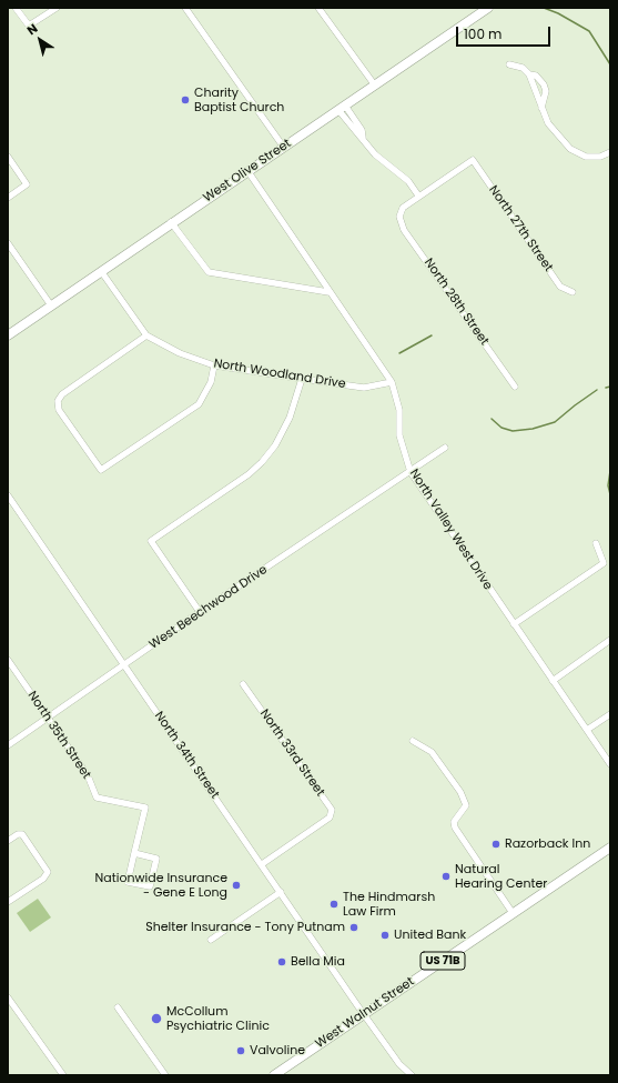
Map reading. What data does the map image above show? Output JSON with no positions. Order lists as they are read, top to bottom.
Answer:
{
  "streets": {
    "main road": ["West Olive Street", "US 71B", "West Walnut Street"],
    "street": [
      "North 27th Street",
      "North 28th Street",
      "North Woodland Drive",
      "North Valley West Drive",
      "West Beechwood Drive",
      "North 35th Street",
      "North 33rd Street",
      "North 34th Street"
    ]
  },
  "crossings": [
    ["West Olive Street", "North Woodland Drive"],
    ["West Olive Street", "North Valley West Drive"],
    ["North 27th Street", "North 28th Street"],
    ["North Woodland Drive", "North Valley West Drive"],
    ["North Valley West Drive", "West Beechwood Drive"],
    ["West Beechwood Drive", "North 35th Street"],
    ["West Beechwood Drive", "North 34th Street"],
    ["North 33rd Street", "North 34th Street"],
    ["North 34th Street", "West Walnut Street"]
  ],
  "places": [
    "Charity Baptist Church",
    "Razorback Inn",
    "Natural Hearing Center",
    "Nationwide Insurance - Gene E Long",
    "The Hindmarsh Law Firm",
    "Shelter Insurance - Tony Putnam",
    "United Bank",
    "Bella Mia",
    "McCollum Psychiatric Clinic",
    "Valvoline"
  ],
  "scale_bar": "100 m",
  "north": "top left"
}
